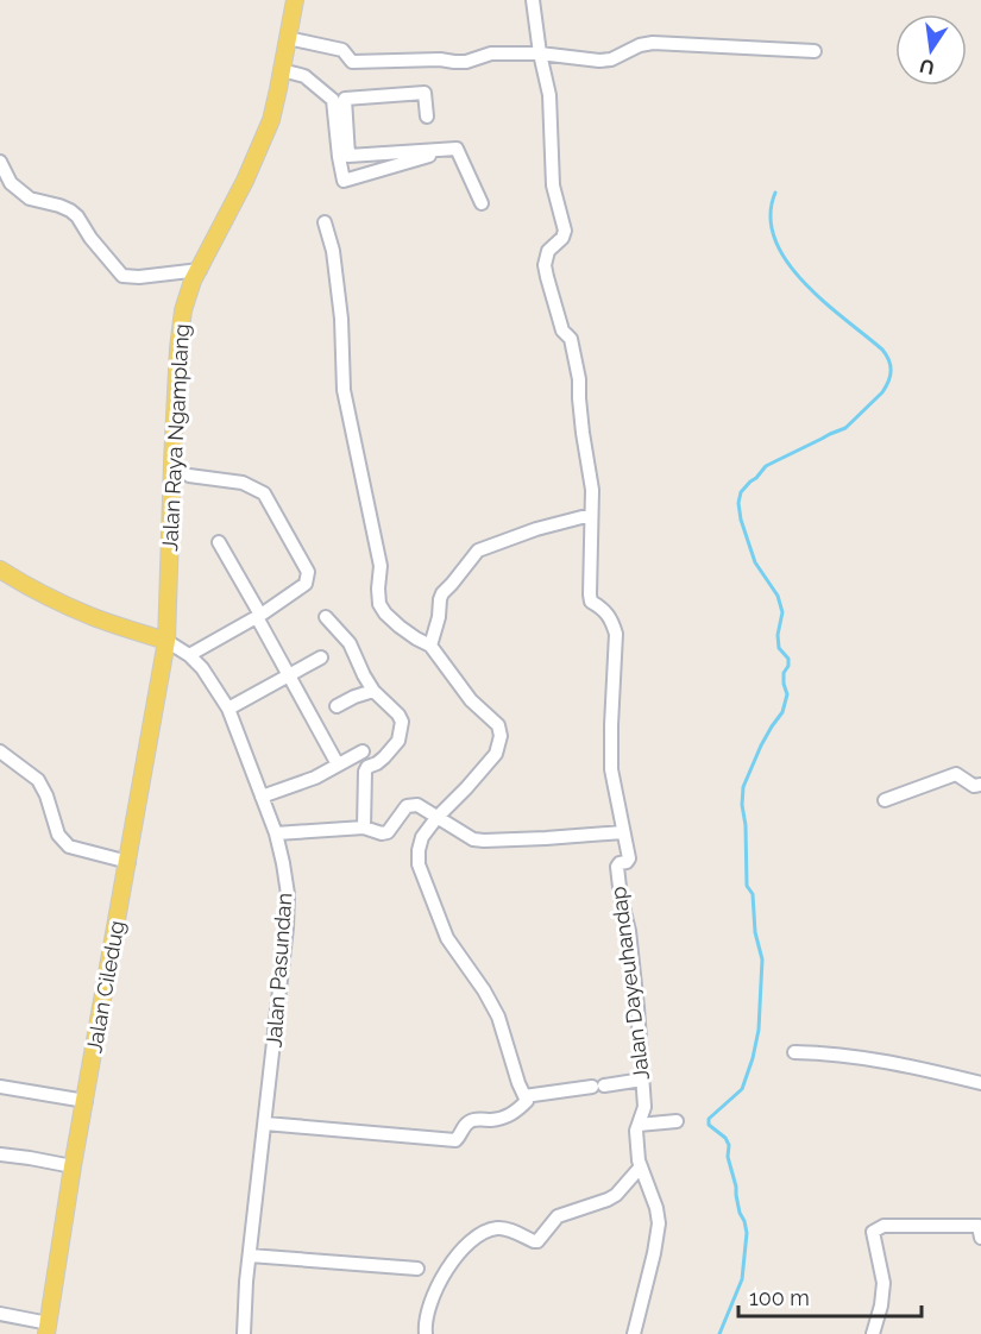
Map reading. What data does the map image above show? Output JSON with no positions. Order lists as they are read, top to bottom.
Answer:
{
  "streets": {
    "main road": ["Jalan Raya Ngamplang", "Jalan Ciledug"],
    "street": ["Jalan Pasundan", "Jalan Dayeuhandap"]
  },
  "crossings": [
    ["Jalan Raya Ngamplang", "Jalan Pasundan"],
    ["Jalan Raya Ngamplang", "Jalan Ciledug"],
    ["Jalan Pasundan", "Jalan Ciledug"]
  ],
  "scale_bar": "100 m",
  "north": "bottom"
}
